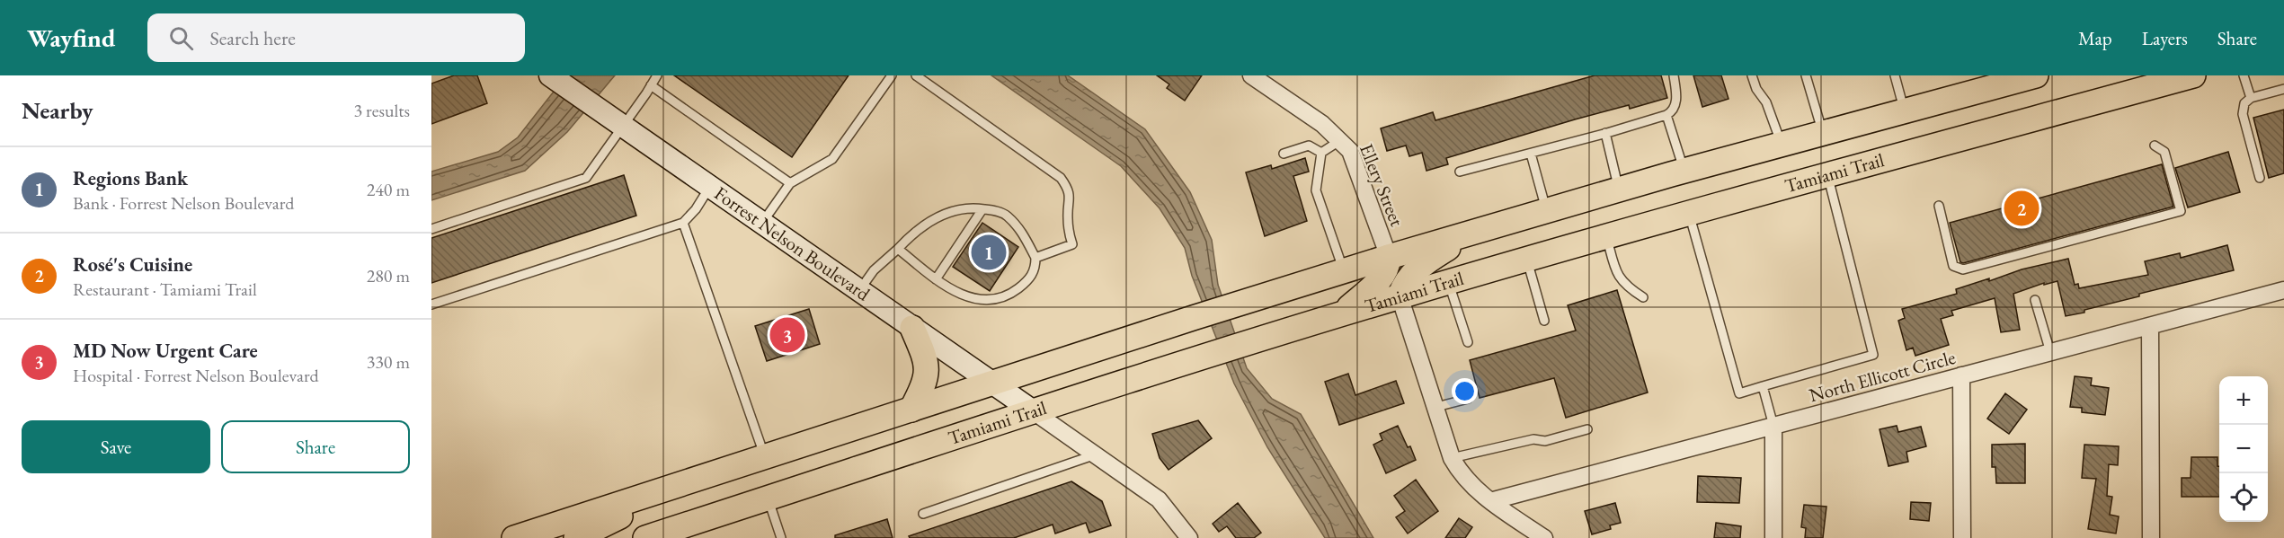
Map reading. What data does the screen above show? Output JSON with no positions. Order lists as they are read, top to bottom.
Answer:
{
  "streets": {
    "main road": ["Tamiami Trail"],
    "street": ["Ellery Street", "Forrest Nelson Boulevard", "North Ellicott Circle"]
  },
  "crossings": [
    ["Tamiami Trail", "Forrest Nelson Boulevard"]
  ],
  "page": {
    "header": "Wayfind",
    "search": "Search here",
    "nav": ["Map", "Layers", "Share"],
    "heading": ["Nearby", "3 results"],
    "list": [
      {
        "mark": "1",
        "name": "Regions Bank",
        "note": "Bank · Forrest Nelson Boulevard",
        "value": "240 m"
      },
      {
        "mark": "2",
        "name": "Rosé's Cuisine",
        "note": "Restaurant · Tamiami Trail",
        "value": "280 m"
      },
      {
        "mark": "3",
        "name": "MD Now Urgent Care",
        "note": "Hospital · Forrest Nelson Boulevard",
        "value": "330 m"
      }
    ],
    "pins": ["2", "1", "3"],
    "map_buttons": ["+", "−"],
    "buttons": ["Save", "Share"]
  }
}
